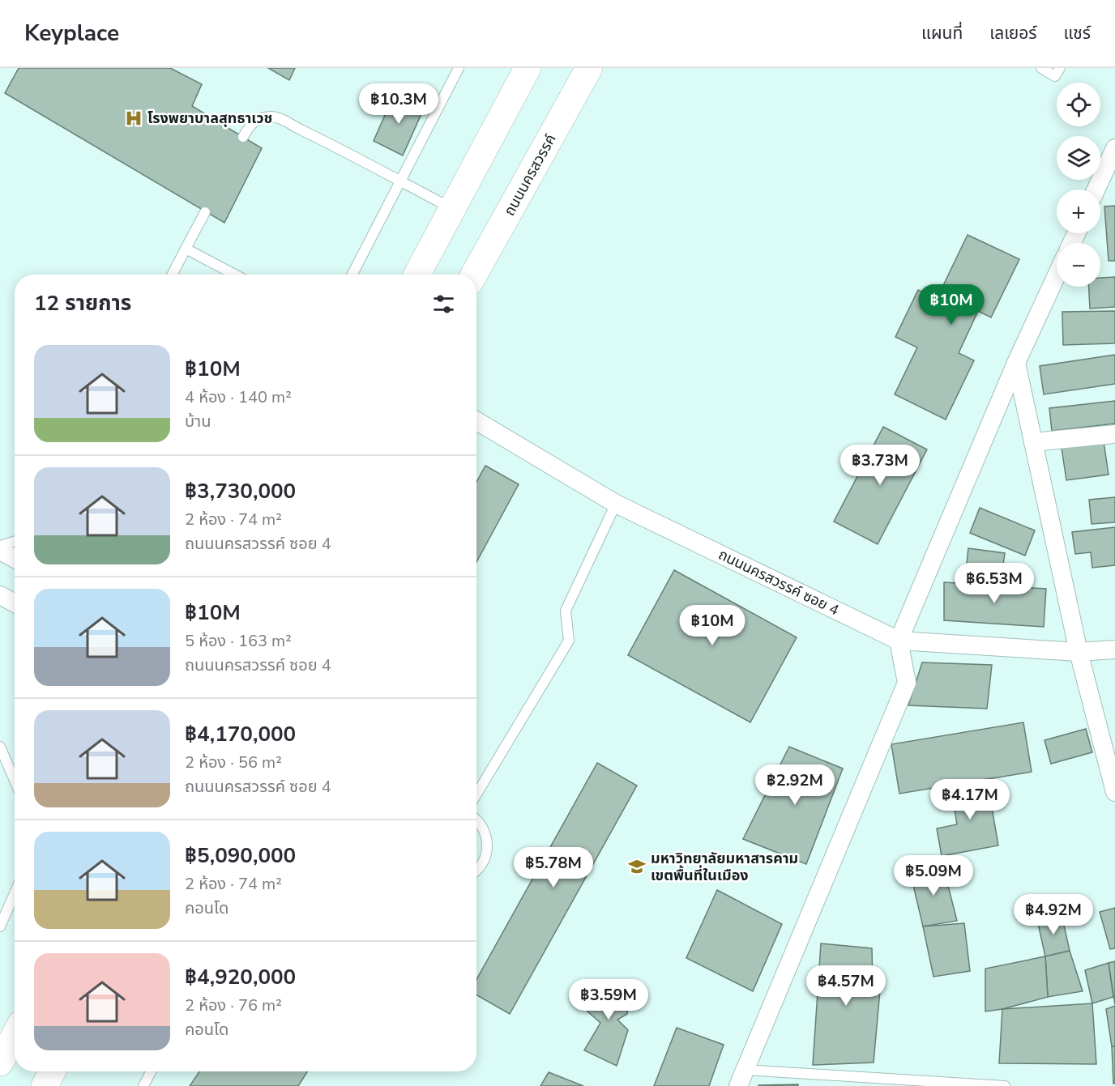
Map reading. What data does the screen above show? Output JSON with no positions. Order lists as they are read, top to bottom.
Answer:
{
  "streets": {
    "main road": ["ถนนนครสวรรค์"],
    "street": ["ถนนนครสวรรค์ ซอย 4"]
  },
  "places": {
    "hospital": ["โรงพยาบาลสุทธาเวช"],
    "school or university": ["มหาวิทยาลัยมหาสารคาม เขตพื้นที่ในเมือง"]
  },
  "page": {
    "header": "Keyplace",
    "nav": ["แผนที่", "เลเยอร์", "แชร์"],
    "map_buttons": ["+", "−"],
    "price": [
      "฿10.3M",
      "฿10M",
      "฿3.73M",
      "฿6.53M",
      "฿10M",
      "฿2.92M",
      "฿4.17M",
      "฿5.78M",
      "฿5.09M",
      "฿4.92M",
      "฿4.57M",
      "฿3.59M"
    ],
    "heading": "12 รายการ",
    "list": [
      {
        "name": "฿10M",
        "note": "4 ห้อง · 140 m² · บ้าน"
      },
      {
        "name": "฿3,730,000",
        "note": "2 ห้อง · 74 m² · ถนนนครสวรรค์ ซอย 4"
      },
      {
        "name": "฿10M",
        "note": "5 ห้อง · 163 m² · ถนนนครสวรรค์ ซอย 4"
      },
      {
        "name": "฿4,170,000",
        "note": "2 ห้อง · 56 m² · ถนนนครสวรรค์ ซอย 4"
      },
      {
        "name": "฿5,090,000",
        "note": "2 ห้อง · 74 m² · คอนโด"
      },
      {
        "name": "฿4,920,000",
        "note": "2 ห้อง · 76 m² · คอนโด"
      }
    ]
  }
}
